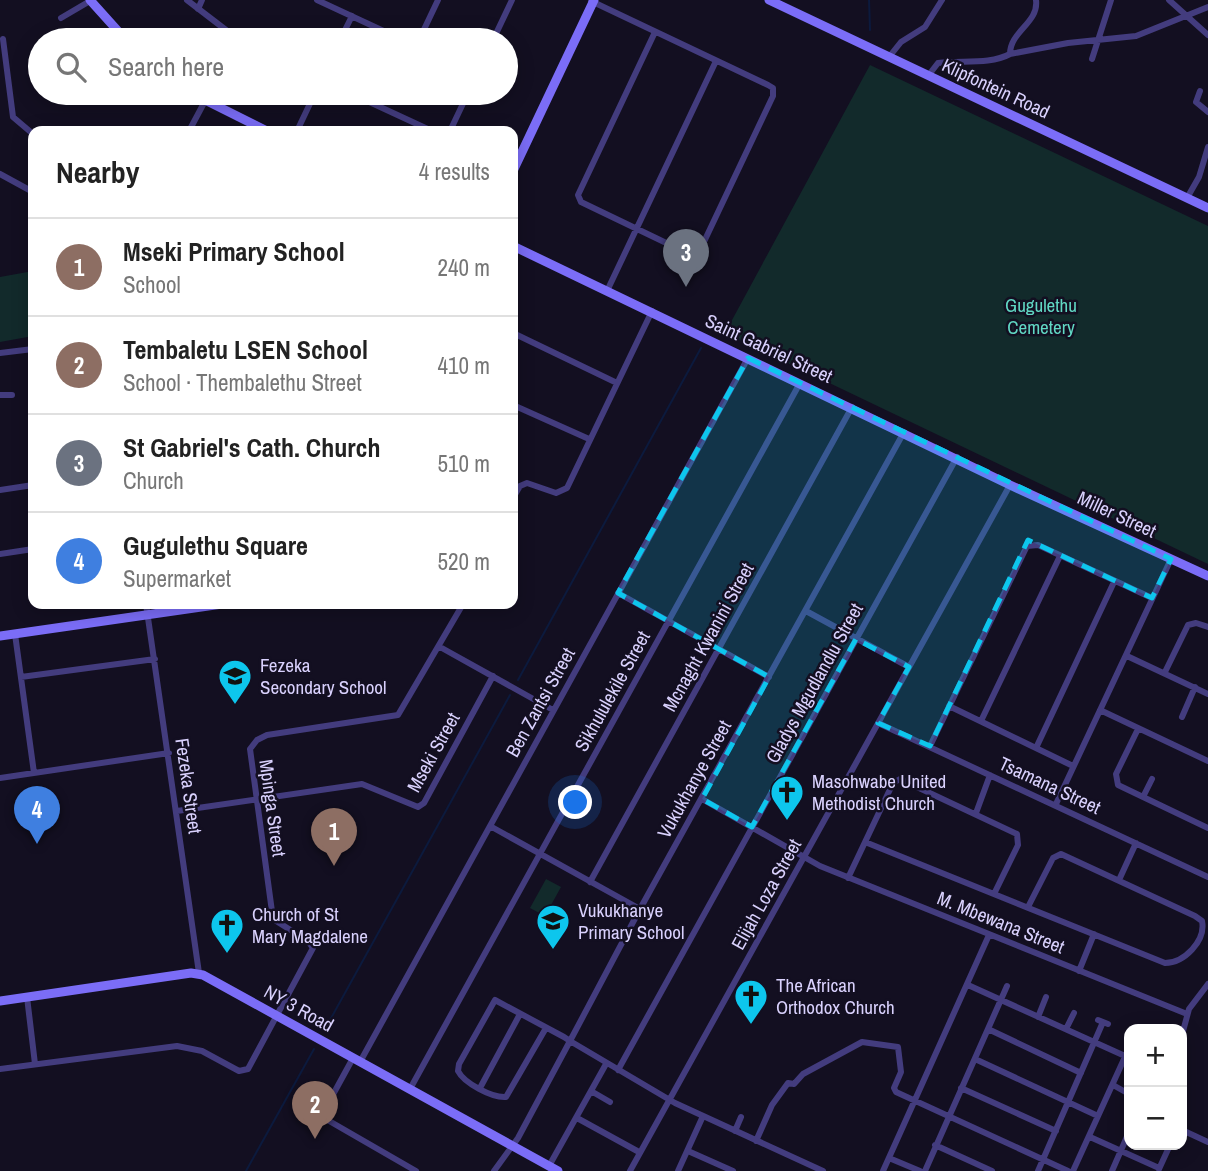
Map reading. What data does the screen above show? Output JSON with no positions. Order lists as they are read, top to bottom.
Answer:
{
  "streets": {
    "street": [
      "Klipfontein Road",
      "Saint Gabriel Street",
      "Miller Street",
      "Mcnaght Kwanini Street",
      "Gladys Mgudlandlu Street",
      "Sikhululekile Street",
      "Ben Zantsi Street",
      "Mseki Street",
      "Vukukhanye Street",
      "Tsamana Street",
      "Fezeka Street",
      "Mpinga Street",
      "Elijah Loza Street",
      "M. Mbewana Street",
      "NY 3 Road"
    ]
  },
  "crossings": [
    ["Saint Gabriel Street", "Miller Street"],
    ["Saint Gabriel Street", "Mcnaght Kwanini Street"],
    ["Saint Gabriel Street", "Gladys Mgudlandlu Street"],
    ["Saint Gabriel Street", "Sikhululekile Street"],
    ["Saint Gabriel Street", "Ben Zantsi Street"],
    ["Saint Gabriel Street", "Vukukhanye Street"],
    ["Saint Gabriel Street", "Elijah Loza Street"],
    ["Miller Street", "Elijah Loza Street"],
    ["Gladys Mgudlandlu Street", "M. Mbewana Street"],
    ["Sikhululekile Street", "NY 3 Road"],
    ["Ben Zantsi Street", "NY 3 Road"],
    ["Mseki Street", "Fezeka Street"],
    ["Mseki Street", "Mpinga Street"],
    ["Vukukhanye Street", "M. Mbewana Street"],
    ["Vukukhanye Street", "NY 3 Road"],
    ["Tsamana Street", "Elijah Loza Street"],
    ["Fezeka Street", "NY 3 Road"],
    ["Mpinga Street", "NY 3 Road"],
    ["Elijah Loza Street", "M. Mbewana Street"]
  ],
  "parks": ["Gugulethu Cemetery"],
  "places": {
    "school or university": ["Fezeka Secondary School", "Vukukhanye Primary School"],
    "church": ["Masohwabe United Methodist Church", "Church of St Mary Magdalene", "The African Orthodox Church"]
  },
  "page": {
    "search": "Search here",
    "heading": ["Nearby", "4 results"],
    "list": [
      {
        "mark": "1",
        "name": "Mseki Primary School",
        "note": "School",
        "value": "240 m"
      },
      {
        "mark": "2",
        "name": "Tembaletu LSEN School",
        "note": "School · Thembalethu Street",
        "value": "410 m"
      },
      {
        "mark": "3",
        "name": "St Gabriel's Cath. Church",
        "note": "Church",
        "value": "510 m"
      },
      {
        "mark": "4",
        "name": "Gugulethu Square",
        "note": "Supermarket",
        "value": "520 m"
      }
    ],
    "pins": [
      "3",
      "4",
      "1",
      "2"
    ],
    "map_buttons": ["+", "−"]
  }
}
